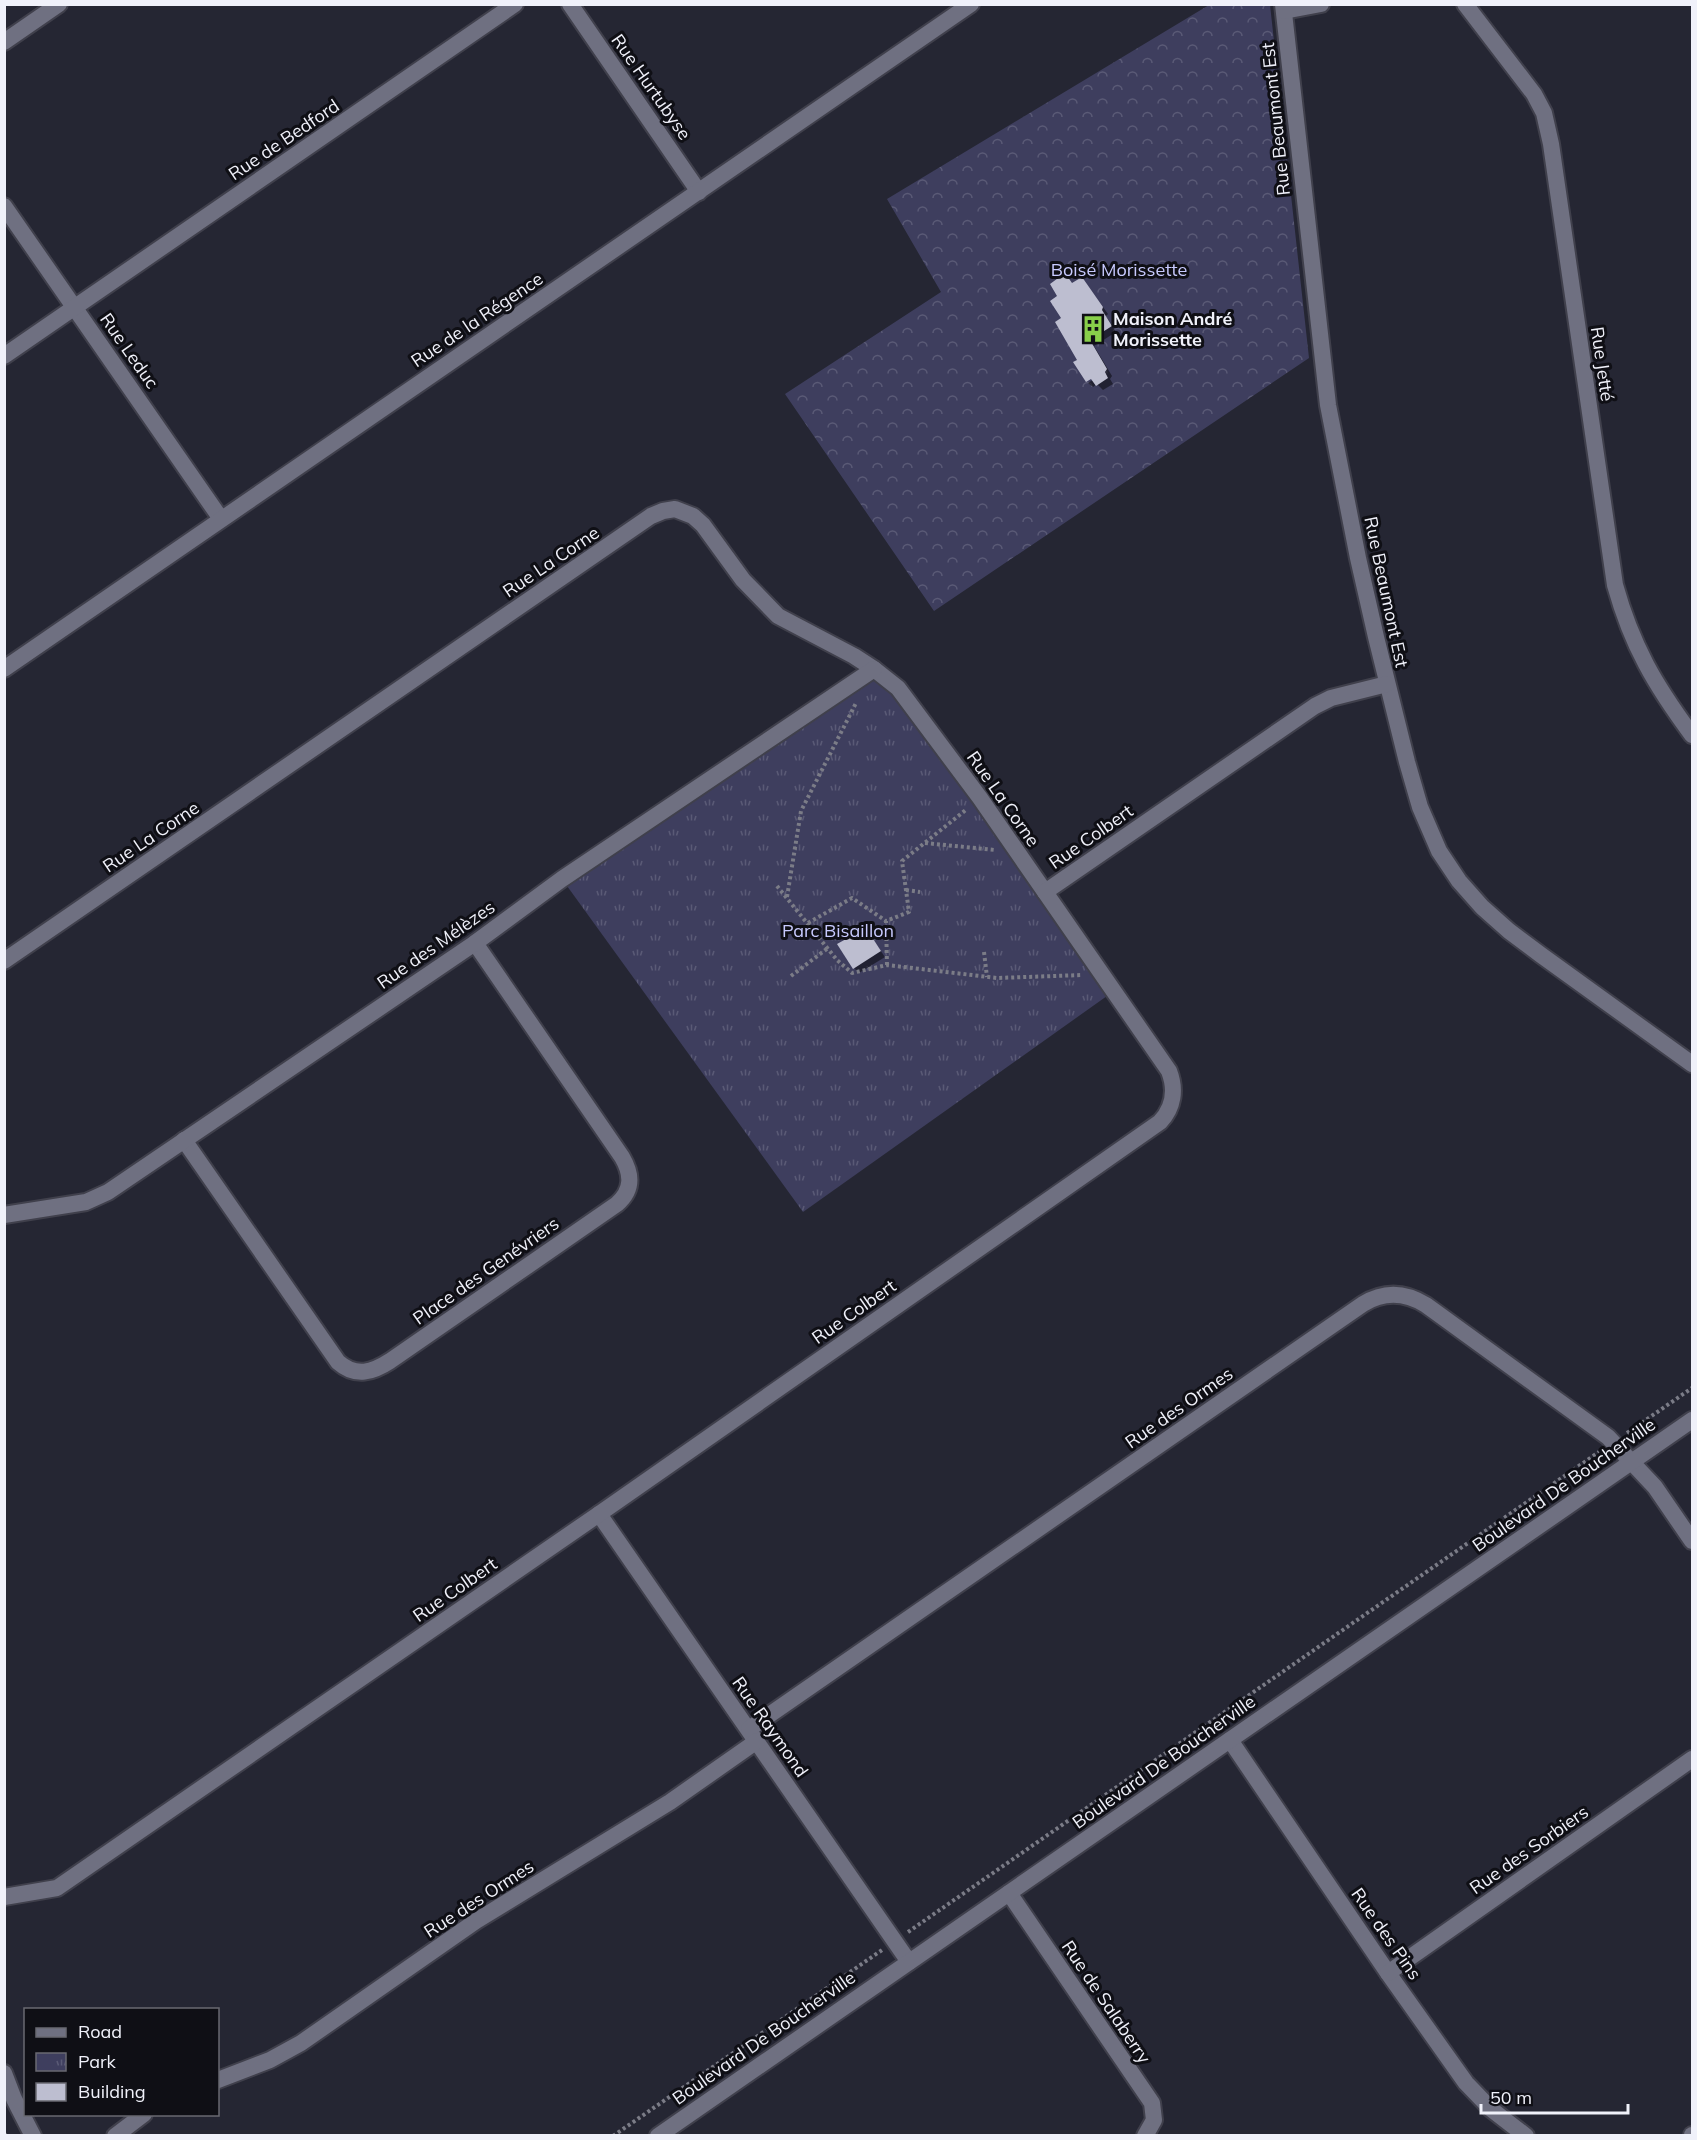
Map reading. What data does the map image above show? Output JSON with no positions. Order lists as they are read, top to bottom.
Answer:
{
  "streets": {
    "street": [
      "Rue Hurtubyse",
      "Rue Beaumont Est",
      "Rue de Bedford",
      "Rue de la Régence",
      "Rue Leduc",
      "Rue Jetté",
      "Rue La Corne",
      "Rue Colbert",
      "Rue des Mélèzes",
      "Place des Genévriers",
      "Rue des Ormes",
      "Boulevard De Boucherville",
      "Rue Raymond",
      "Rue des Sorbiers",
      "Rue des Pins",
      "Rue de Salaberry"
    ]
  },
  "crossings": [
    ["Rue Hurtubyse", "Rue de la Régence"],
    ["Rue Beaumont Est", "Rue Colbert"],
    ["Rue de Bedford", "Rue Leduc"],
    ["Rue de la Régence", "Rue Leduc"],
    ["Rue La Corne", "Rue Colbert"],
    ["Rue La Corne", "Rue des Mélèzes"],
    ["Rue Colbert", "Rue Raymond"],
    ["Rue des Mélèzes", "Place des Genévriers"],
    ["Rue des Ormes", "Boulevard De Boucherville"],
    ["Rue des Ormes", "Rue Raymond"],
    ["Boulevard De Boucherville", "Rue Raymond"],
    ["Boulevard De Boucherville", "Rue des Pins"],
    ["Boulevard De Boucherville", "Rue de Salaberry"],
    ["Rue des Sorbiers", "Rue des Pins"]
  ],
  "parks": ["Boisé Morissette", "Parc Bisaillon"],
  "places": {
    "building": ["Maison André Morissette"]
  },
  "legend": ["Road", "Park", "Building"],
  "scale_bar": "50 m"
}
